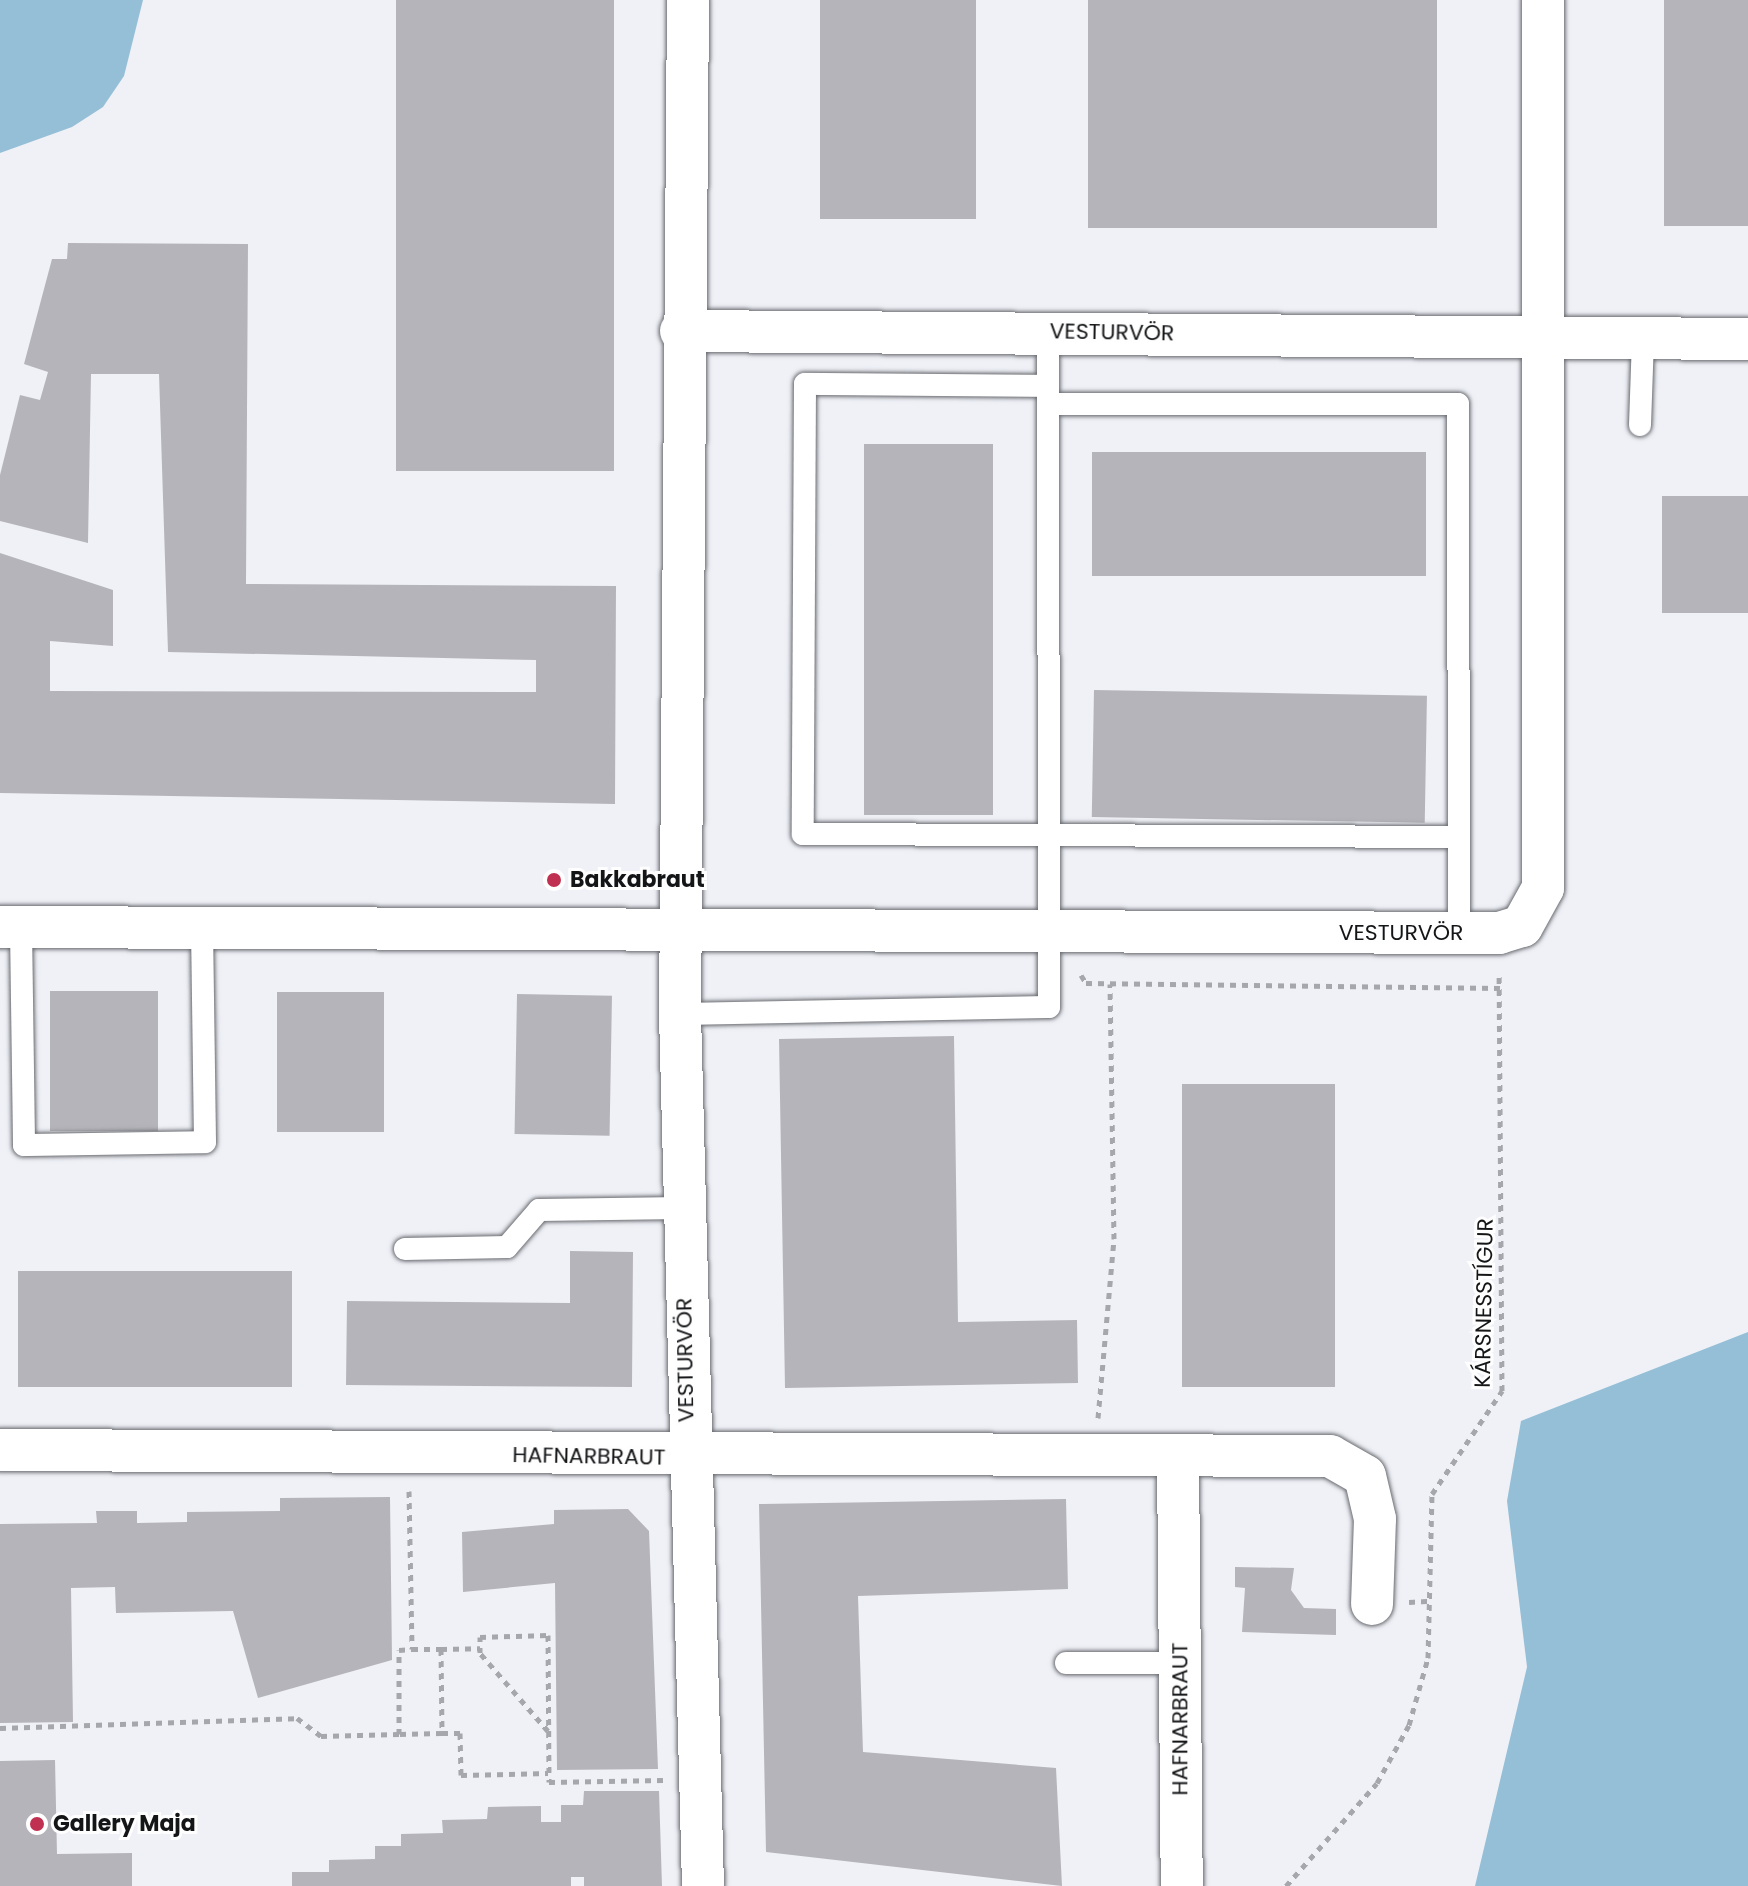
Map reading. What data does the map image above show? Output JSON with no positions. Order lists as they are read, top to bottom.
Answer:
{
  "streets": {
    "street": ["VESTURVÖR", "HAFNARBRAUT"],
    "path": ["KÁRSNESSTÍGUR"]
  },
  "crossings": [
    ["VESTURVÖR", "KÁRSNESSTÍGUR"],
    ["VESTURVÖR", "HAFNARBRAUT"]
  ],
  "places": ["Bakkabraut", "Gallery Maja"]
}
